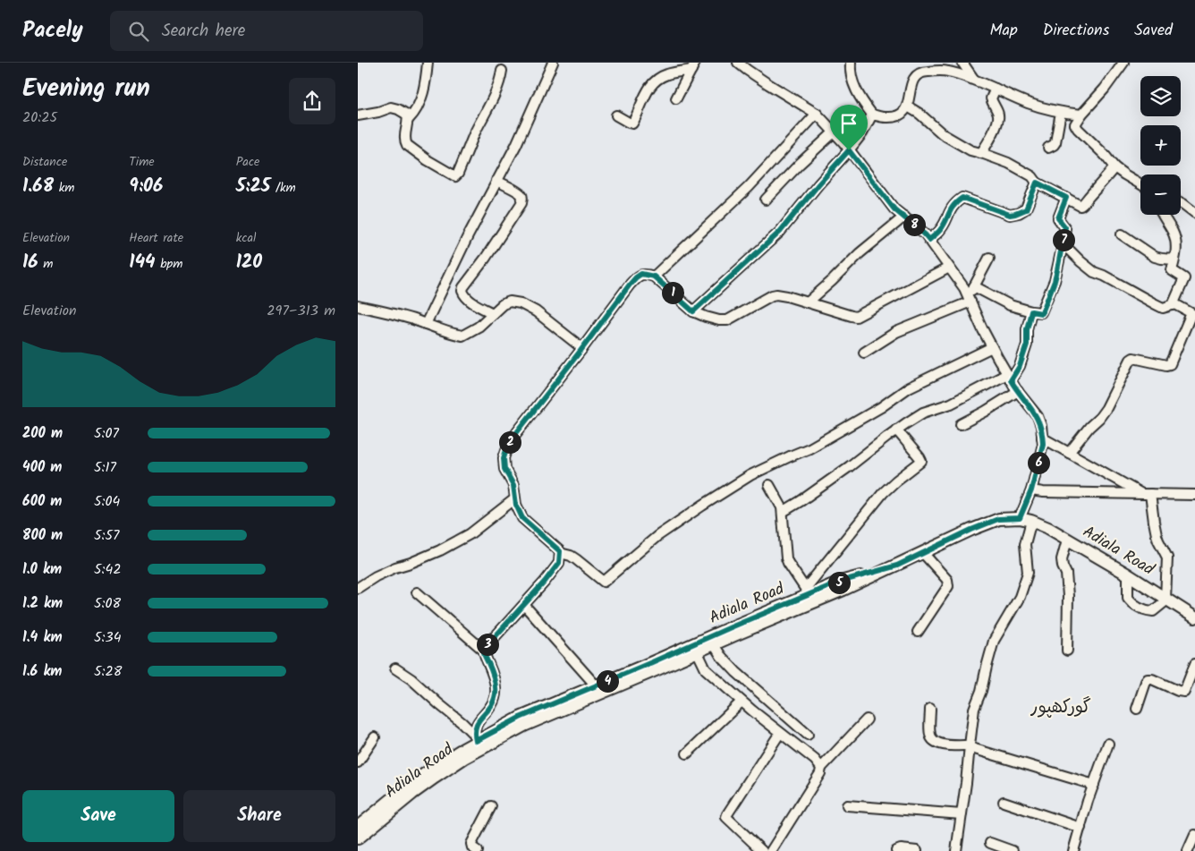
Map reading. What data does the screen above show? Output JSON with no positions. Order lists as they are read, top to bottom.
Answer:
{
  "streets": {
    "main road": ["Adiala Road"]
  },
  "districts": ["گورکھپور"],
  "page": {
    "header": "Pacely",
    "search": "Search here",
    "nav": ["Map", "Directions", "Saved"],
    "heading": ["Evening run", "20:25"],
    "map_buttons": ["+", "−"],
    "stats": [
      ["Distance", "1.68 km"],
      ["Time", "9:06"],
      ["Pace", "5:25 /km"],
      ["Elevation", "16 m"],
      ["Heart rate", "144 bpm"],
      ["kcal", "120"]
    ],
    "pins": [
      "8",
      "7",
      "1",
      "2",
      "6",
      "5",
      "3",
      "4"
    ],
    "chart": ["Elevation", "297–313 m"],
    "list": [
      {
        "name": "200 m",
        "note": "5:07"
      },
      {
        "name": "400 m",
        "note": "5:17"
      },
      {
        "name": "600 m",
        "note": "5:04"
      },
      {
        "name": "800 m",
        "note": "5:57"
      },
      {
        "name": "1.0 km",
        "note": "5:42"
      },
      {
        "name": "1.2 km",
        "note": "5:08"
      },
      {
        "name": "1.4 km",
        "note": "5:34"
      },
      {
        "name": "1.6 km",
        "note": "5:28"
      }
    ],
    "buttons": ["Save", "Share"]
  }
}
